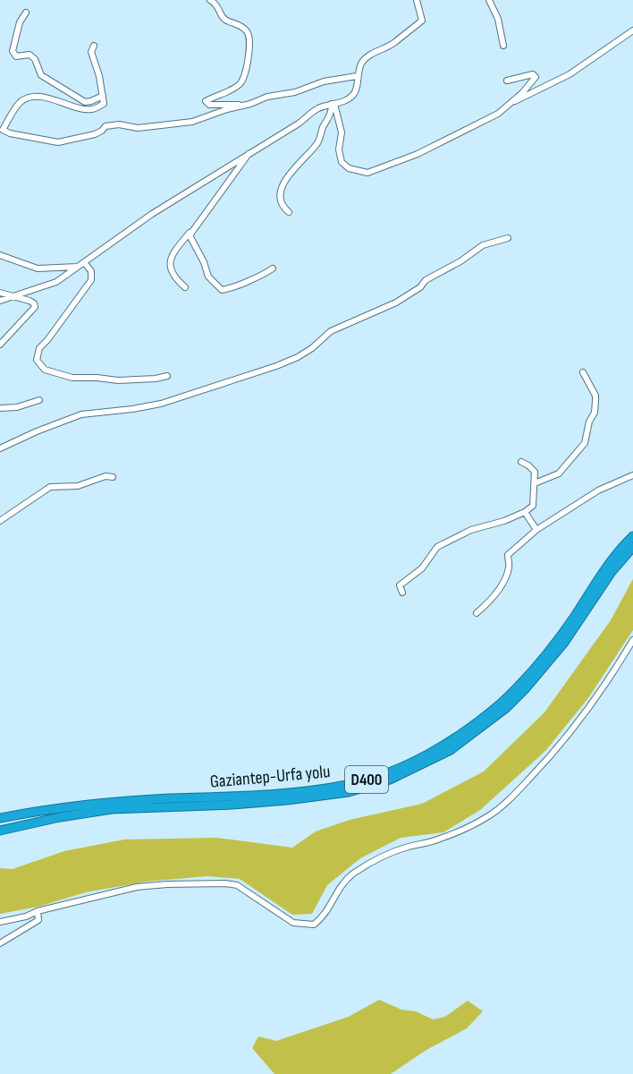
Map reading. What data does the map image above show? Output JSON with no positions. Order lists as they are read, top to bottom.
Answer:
{
  "streets": {
    "highway": ["Gaziantep-Urfa yolu", "D400"]
  }
}
